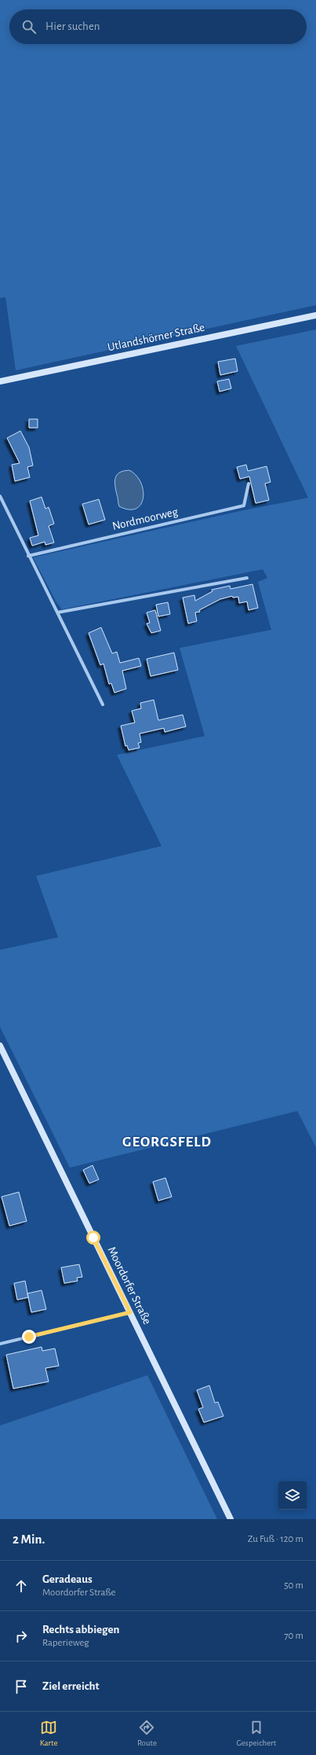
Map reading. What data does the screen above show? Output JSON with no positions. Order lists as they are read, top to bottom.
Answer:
{
  "streets": {
    "street": ["Utlandshörner Straße", "Nordmoorweg", "Moordorfer Straße"]
  },
  "districts": ["GEORGSFELD"],
  "page": {
    "search": "Hier suchen",
    "heading": ["2 Min.", "Zu Fuß · 120 m"],
    "list": [
      ["Geradeaus", "Moordorfer Straße", "50 m"],
      ["Rechts abbiegen", "Raperieweg", "70 m"],
      "Ziel erreicht"
    ],
    "nav": ["Karte", "Route", "Gespeichert"]
  }
}
